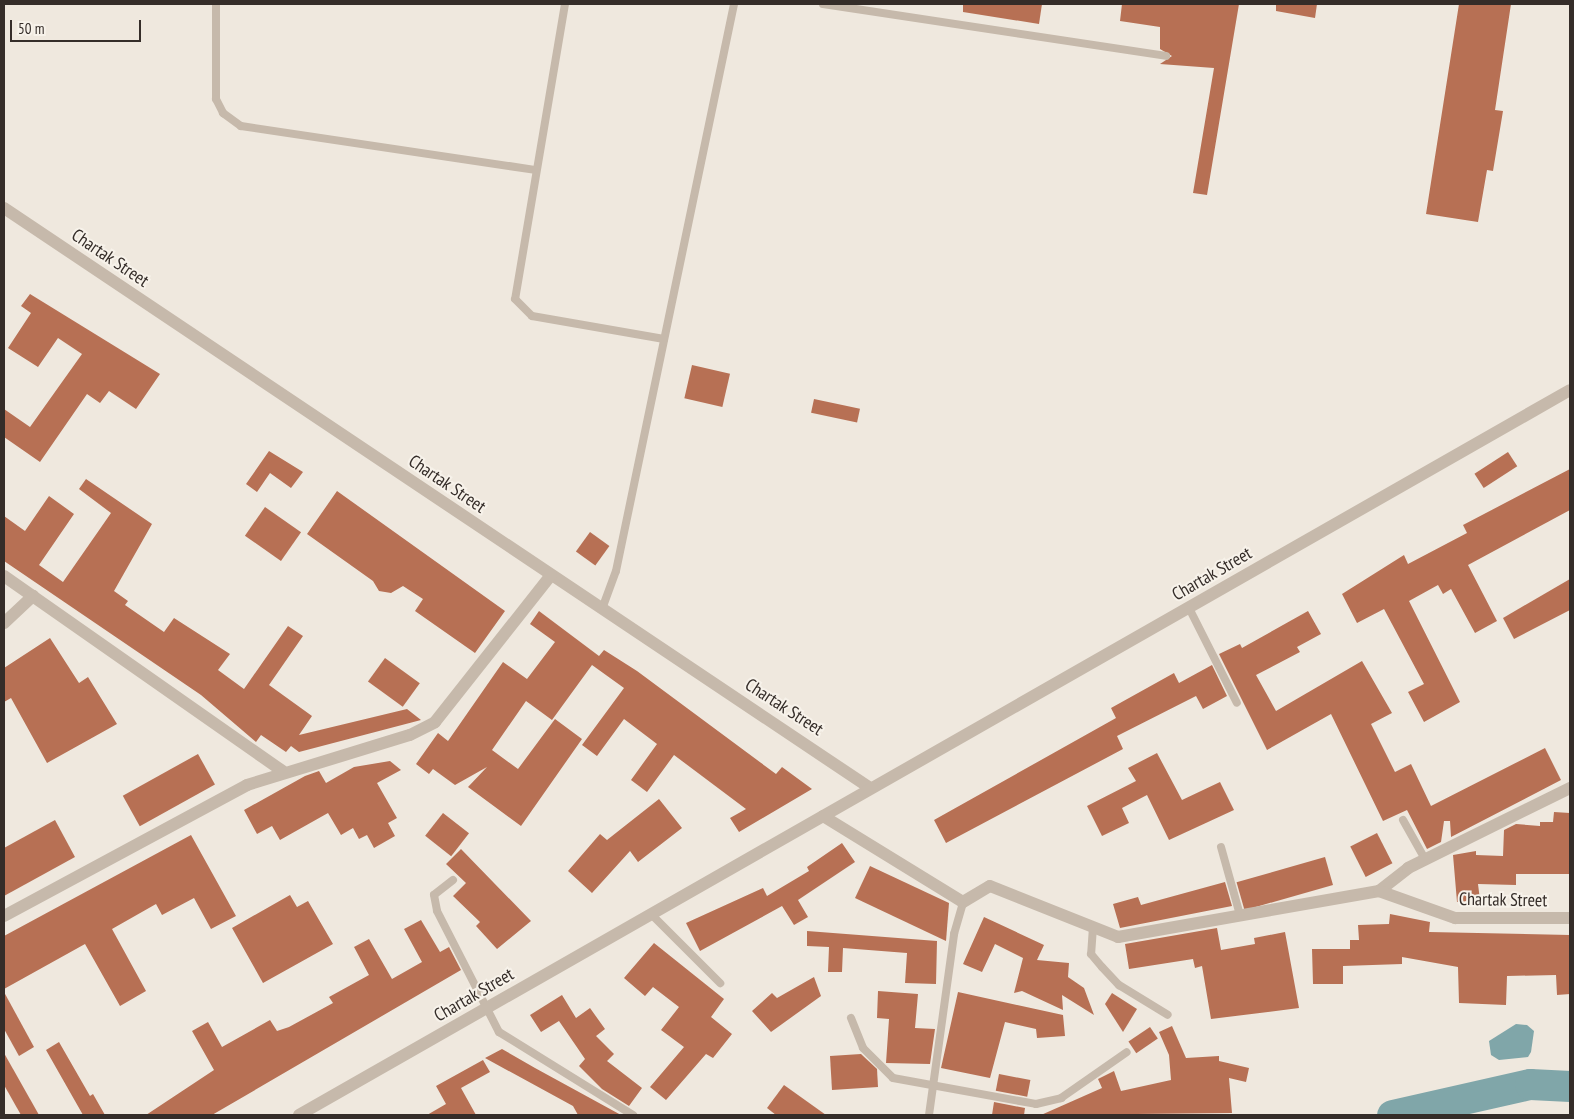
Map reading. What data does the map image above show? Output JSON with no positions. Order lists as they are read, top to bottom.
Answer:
{
  "streets": {
    "street": ["Chartak Street"]
  },
  "scale_bar": "50 m"
}
